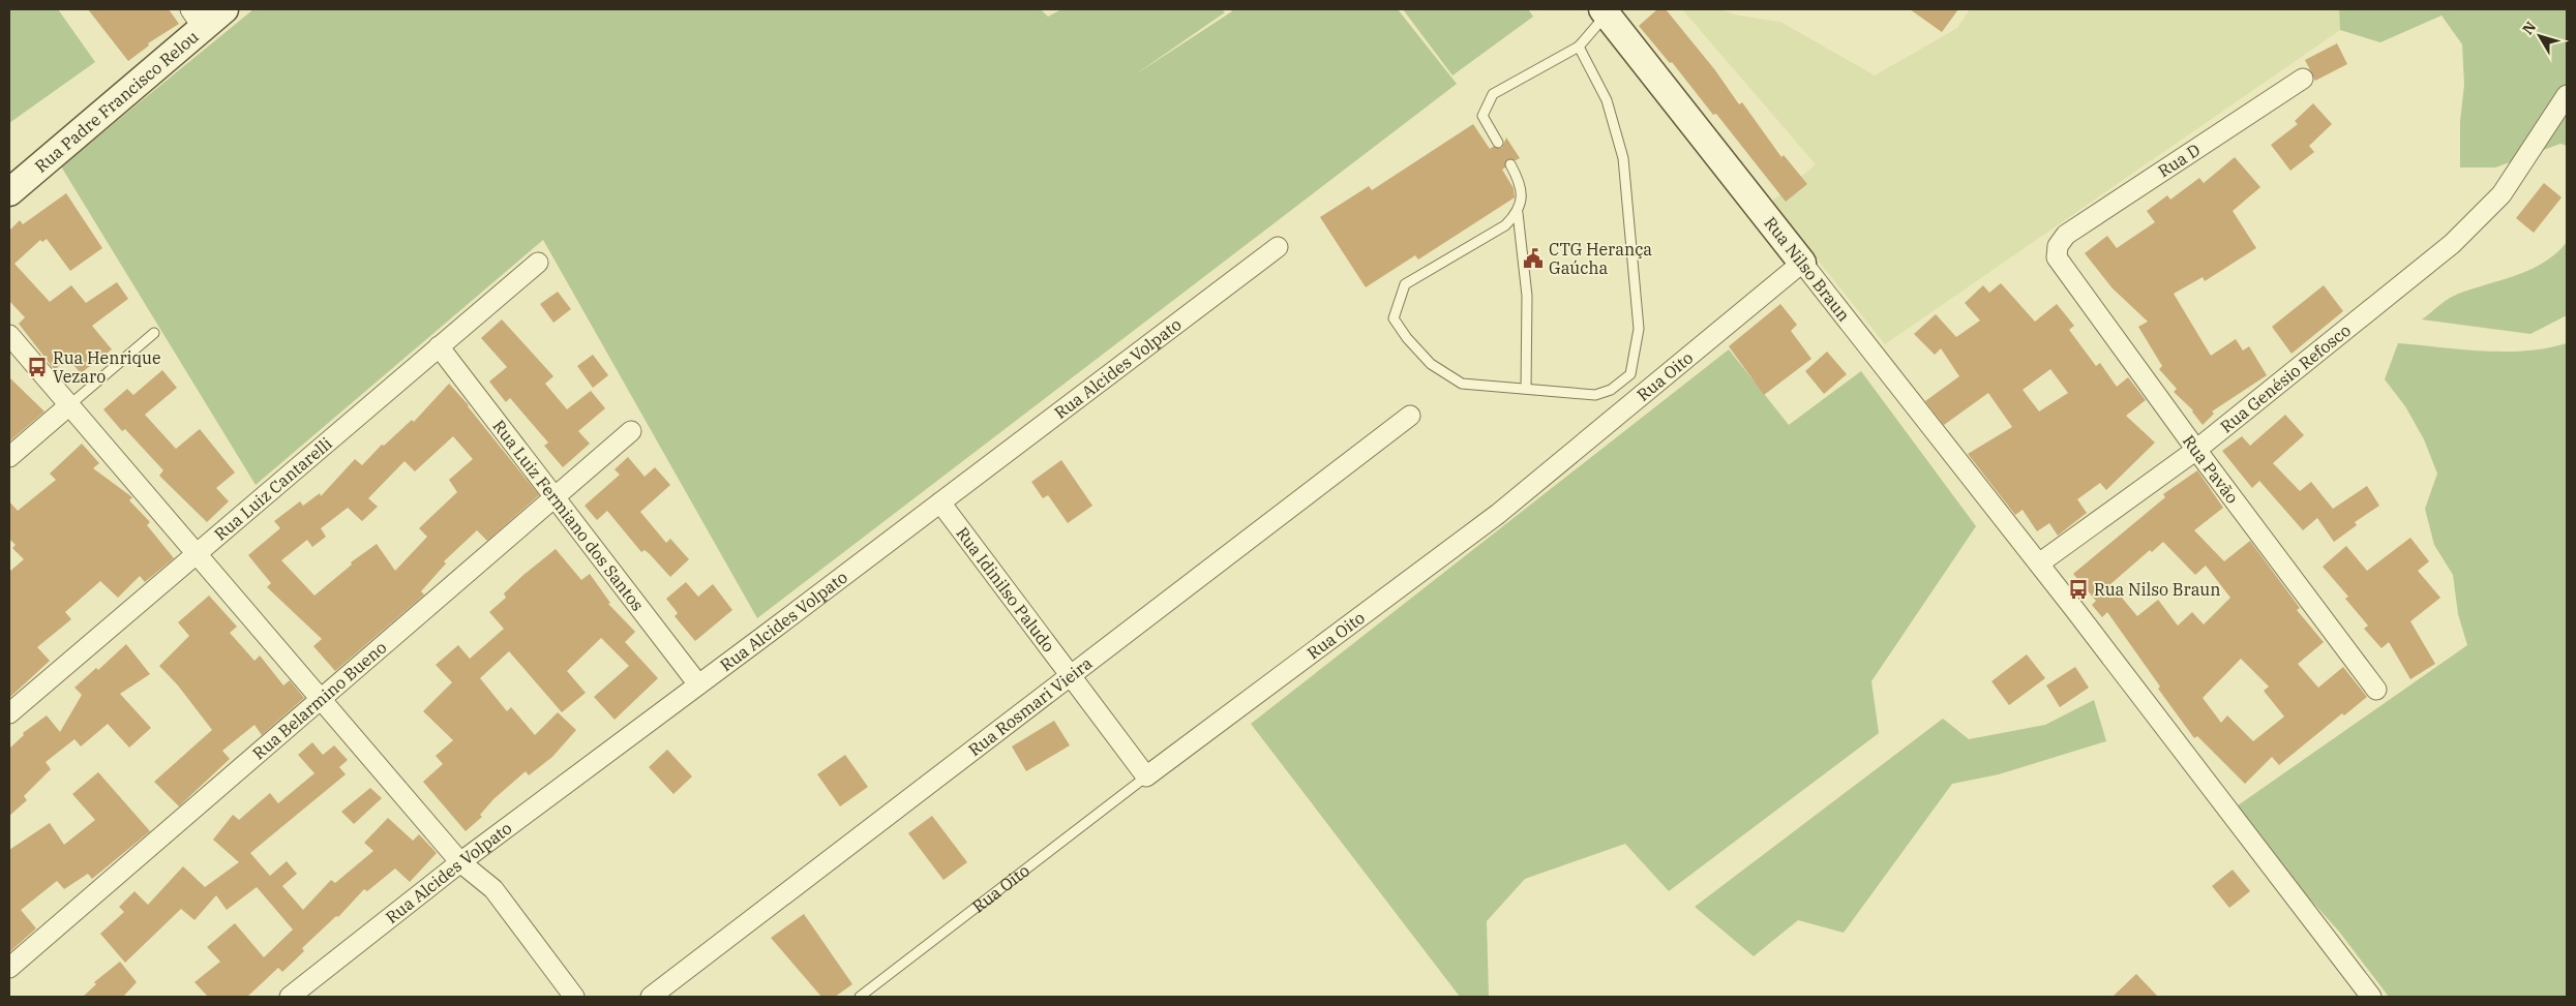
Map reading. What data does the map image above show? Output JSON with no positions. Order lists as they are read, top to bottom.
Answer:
{
  "streets": {
    "street": [
      "Rua Padre Francisco Relou",
      "Rua D",
      "Rua Nilso Braun",
      "Rua Alcides Volpato",
      "Rua Oito",
      "Rua Genésio Refosco",
      "Rua Pavão",
      "Rua Luiz Cantarelli",
      "Rua Luiz Fermiano dos Santos",
      "Rua Idinilso Paludo",
      "Rua Belarmino Bueno",
      "Rua Rosmari Vieira"
    ]
  },
  "crossings": [
    ["Rua D", "Rua Pavão"],
    ["Rua Nilso Braun", "Rua Oito"],
    ["Rua Nilso Braun", "Rua Genésio Refosco"],
    ["Rua Alcides Volpato", "Rua Luiz Fermiano dos Santos"],
    ["Rua Alcides Volpato", "Rua Idinilso Paludo"],
    ["Rua Oito", "Rua Idinilso Paludo"],
    ["Rua Genésio Refosco", "Rua Pavão"],
    ["Rua Luiz Cantarelli", "Rua Luiz Fermiano dos Santos"],
    ["Rua Luiz Fermiano dos Santos", "Rua Belarmino Bueno"],
    ["Rua Idinilso Paludo", "Rua Rosmari Vieira"]
  ],
  "places": {
    "public building": ["CTG Herança Gaúcha"],
    "bus stop": ["Rua Henrique Vezaro", "Rua Nilso Braun"]
  },
  "north": "top left"
}
